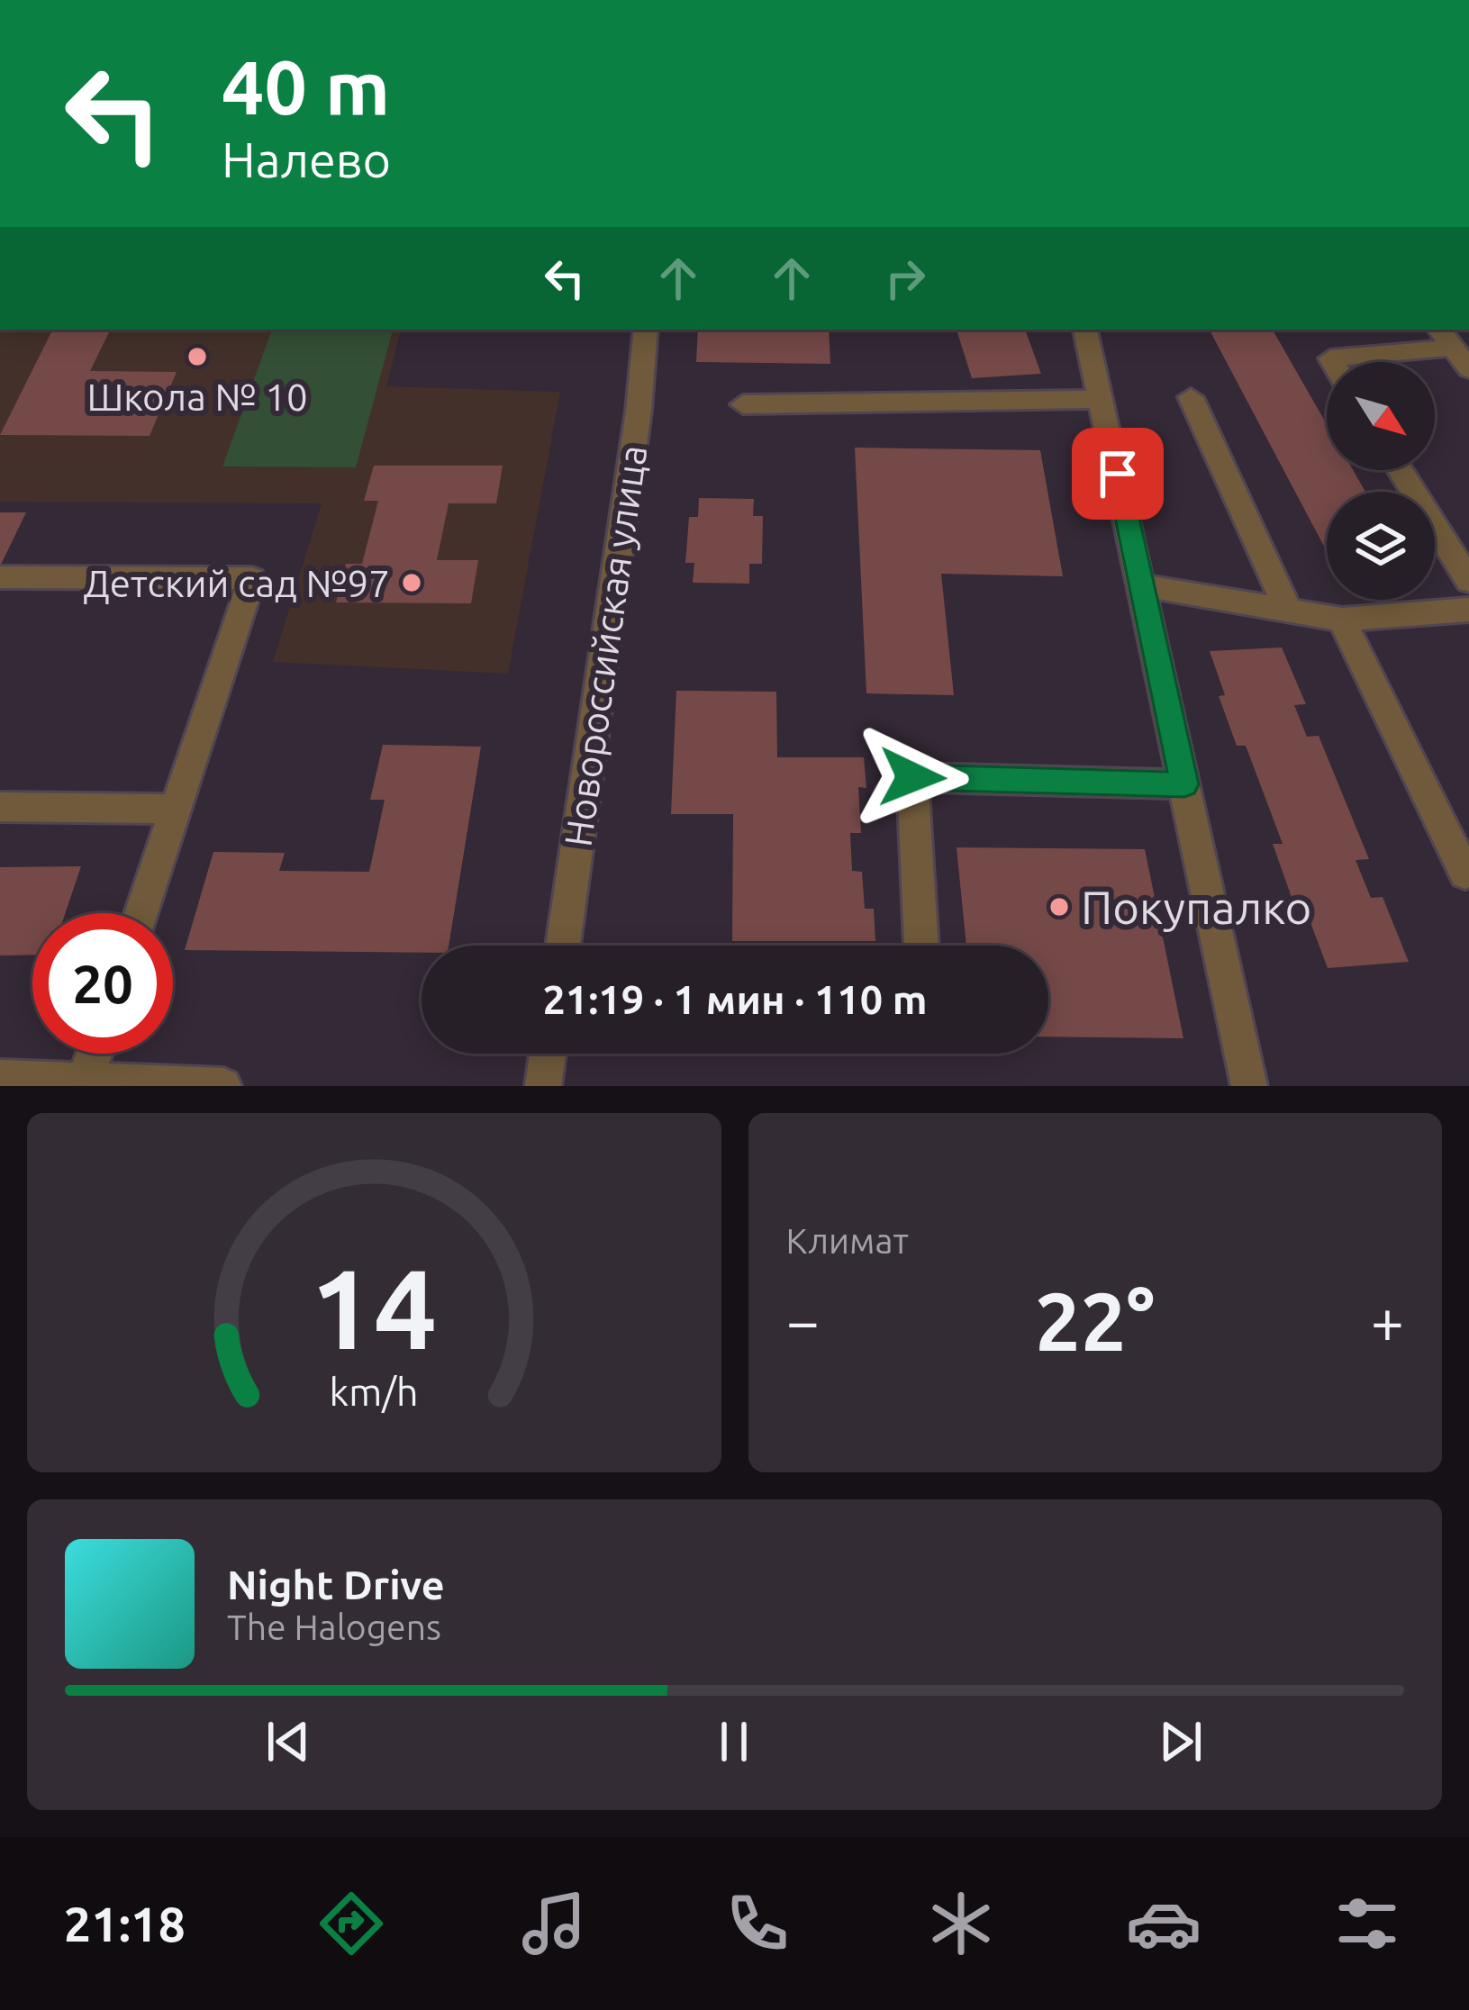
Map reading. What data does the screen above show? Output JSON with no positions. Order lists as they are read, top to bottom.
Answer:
{
  "streets": {
    "street": ["Новороссийская улица"]
  },
  "places": ["Школа № 10", "Детский сад №97", "Покупалко"],
  "north": "bottom right",
  "page": {
    "turn": ["40 m", "Налево"],
    "limit": "20",
    "trip": "21:19 · 1 мин · 110 m",
    "tile": "Климат",
    "heat": ["−", "22°", "+"],
    "song": ["Night Drive", "The Halogens"],
    "tabs": "21:18",
    "gauge": ["14", "km/h"]
  }
}
